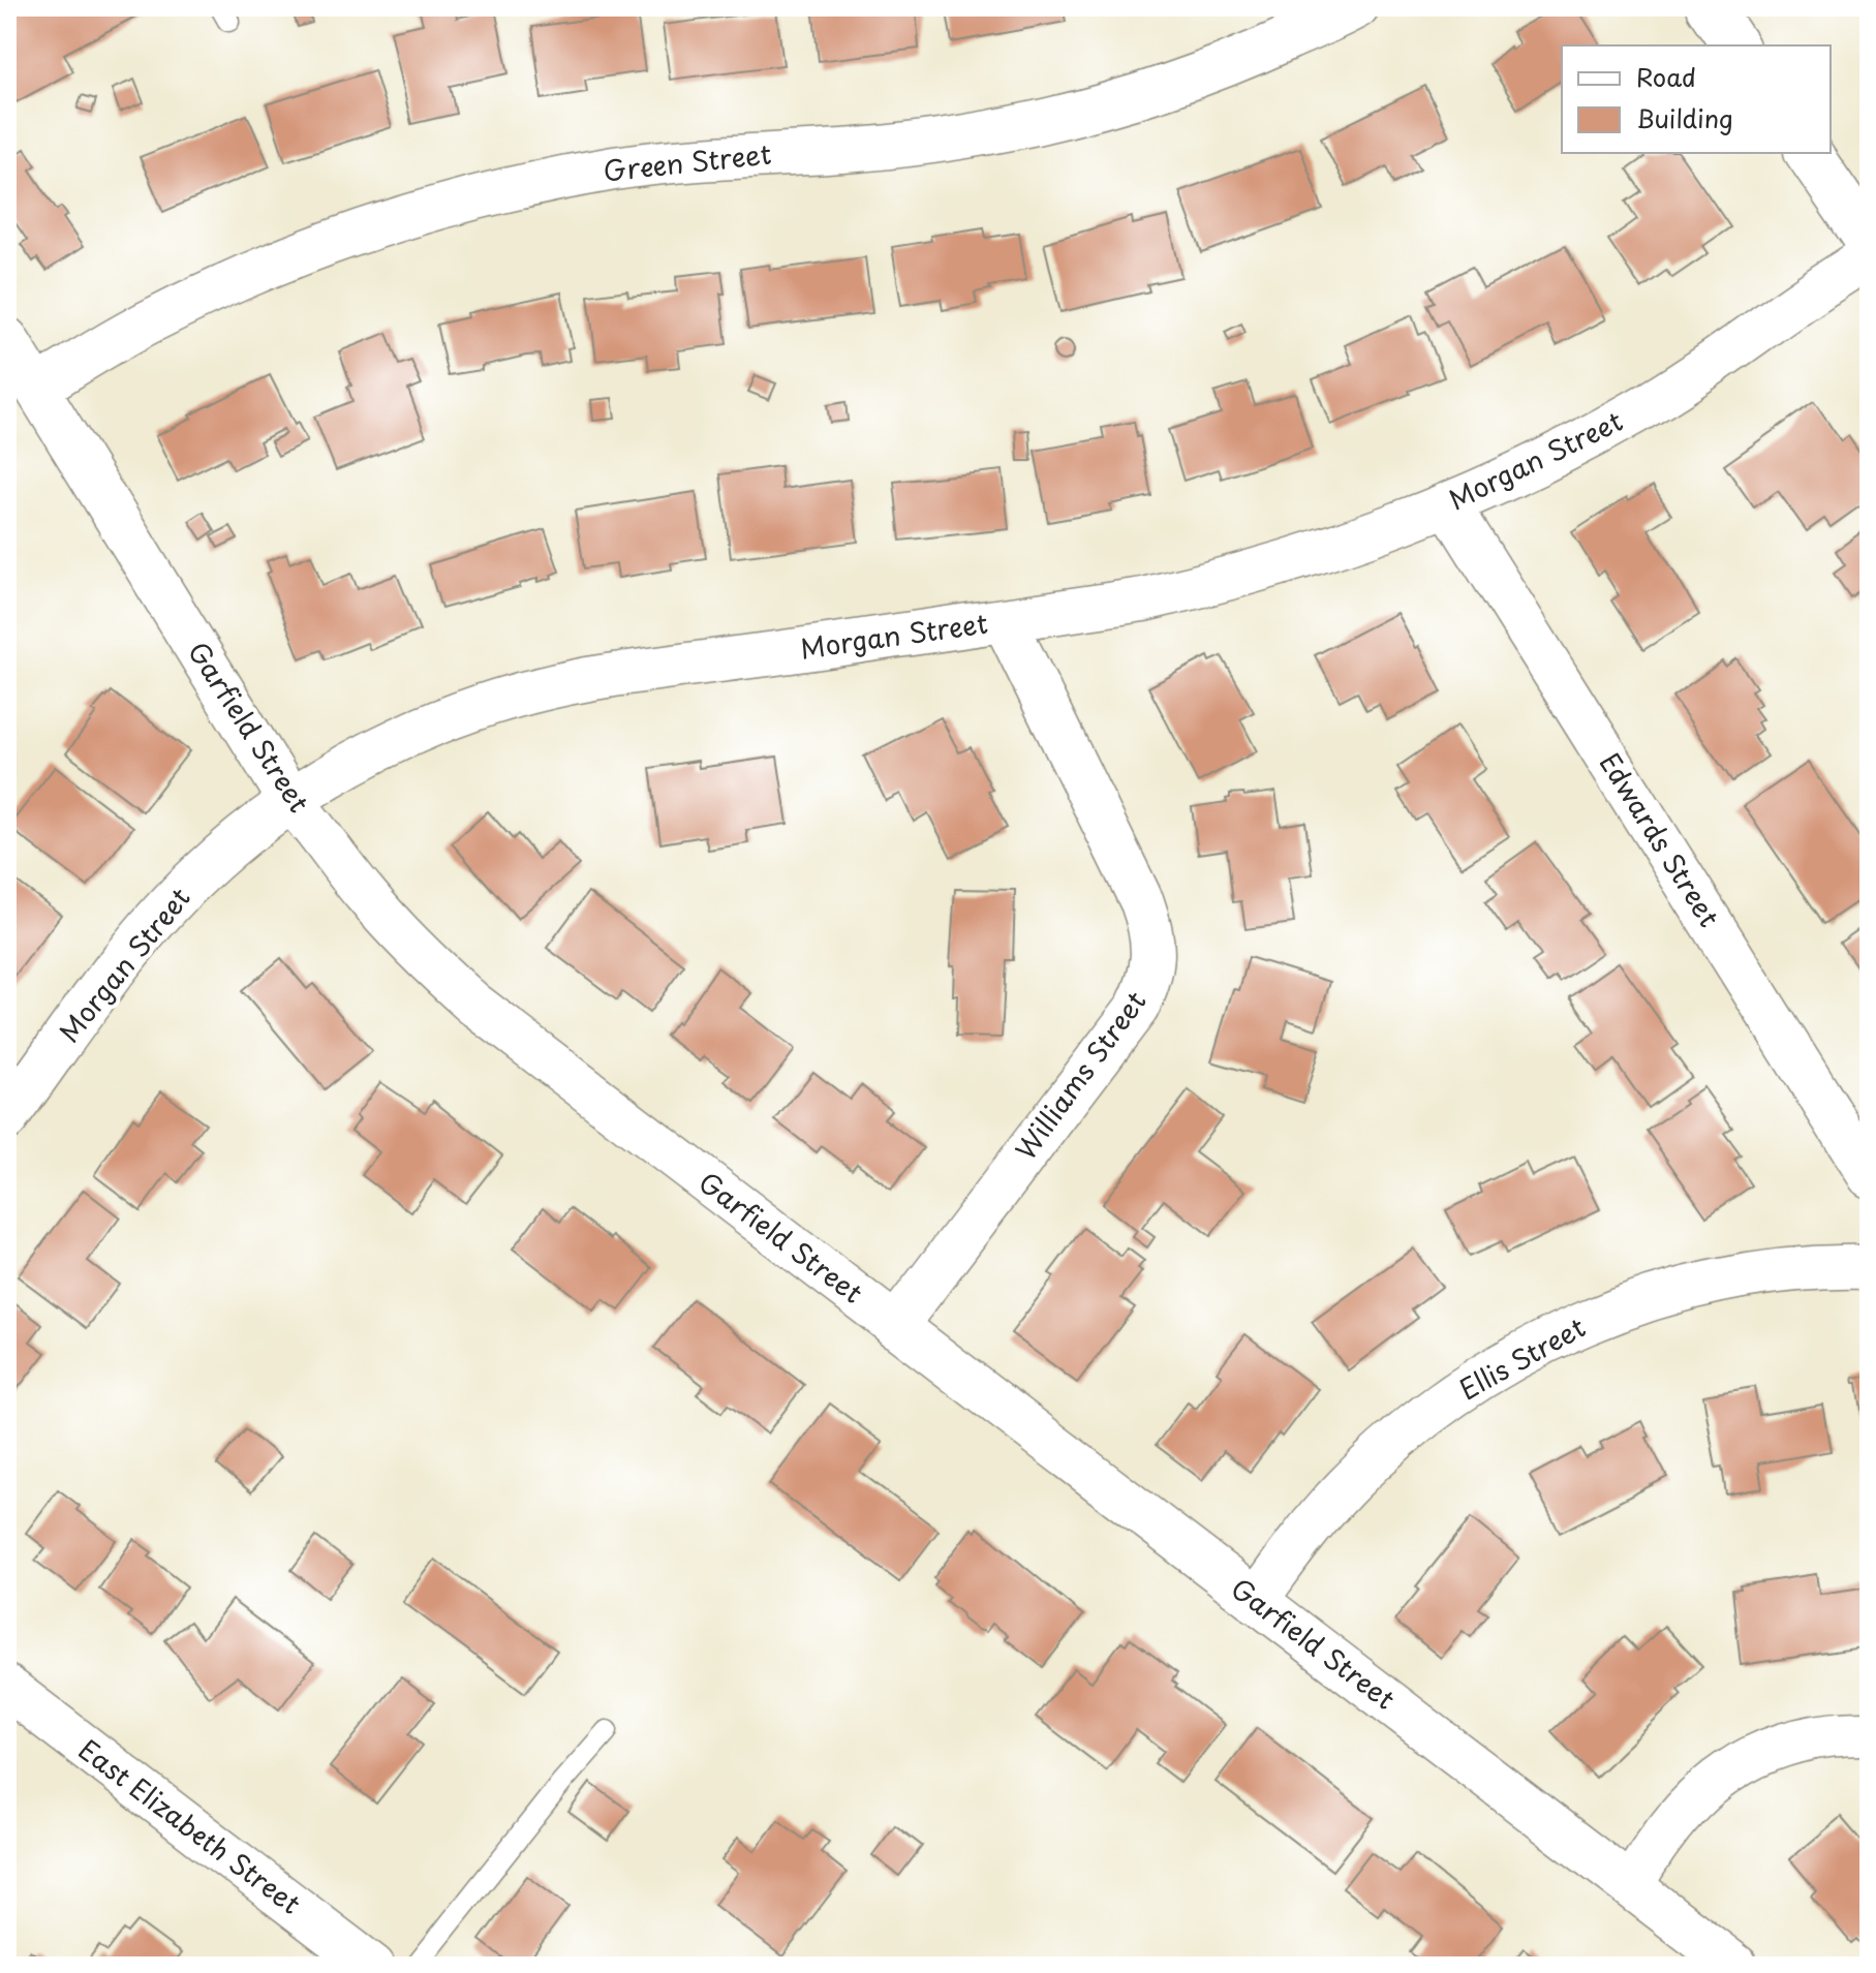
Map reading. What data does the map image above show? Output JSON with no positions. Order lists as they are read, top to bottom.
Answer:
{
  "streets": {
    "street": [
      "Green Street",
      "Morgan Street",
      "Garfield Street",
      "Edwards Street",
      "Williams Street",
      "Ellis Street",
      "East Elizabeth Street"
    ]
  },
  "crossings": [
    ["Green Street", "Garfield Street"],
    ["Morgan Street", "Garfield Street"],
    ["Morgan Street", "Edwards Street"],
    ["Morgan Street", "Williams Street"],
    ["Garfield Street", "Williams Street"],
    ["Garfield Street", "Ellis Street"]
  ],
  "legend": ["Road", "Building"]
}
